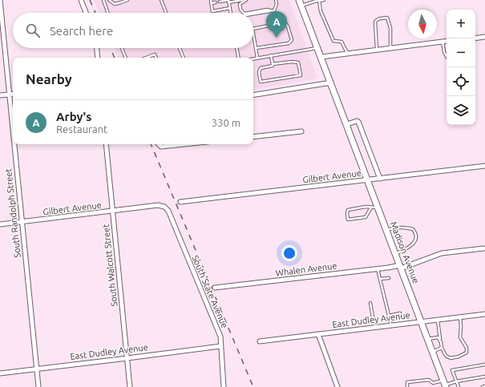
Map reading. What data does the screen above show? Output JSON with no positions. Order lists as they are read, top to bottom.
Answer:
{
  "streets": {
    "main road": ["Madison Avenue"],
    "street": [
      "Gilbert Avenue",
      "South Randolph Street",
      "South Walcott Street",
      "Whalen Avenue",
      "South State Avenue",
      "East Dudley Avenue"
    ]
  },
  "crossings": [
    ["Gilbert Avenue", "South Randolph Street"],
    ["Gilbert Avenue", "Madison Avenue"],
    ["Gilbert Avenue", "South Walcott Street"],
    ["Gilbert Avenue", "South State Avenue"],
    ["South Randolph Street", "East Dudley Avenue"],
    ["Madison Avenue", "Whalen Avenue"],
    ["Madison Avenue", "East Dudley Avenue"],
    ["South Walcott Street", "East Dudley Avenue"],
    ["South State Avenue", "East Dudley Avenue"]
  ],
  "north": "bottom",
  "page": {
    "map_buttons": ["+", "−"],
    "pins": "A",
    "search": "Search here",
    "heading": "Nearby",
    "list": [
      {
        "mark": "A",
        "name": "Arby's",
        "note": "Restaurant",
        "value": "330 m"
      }
    ]
  }
}
